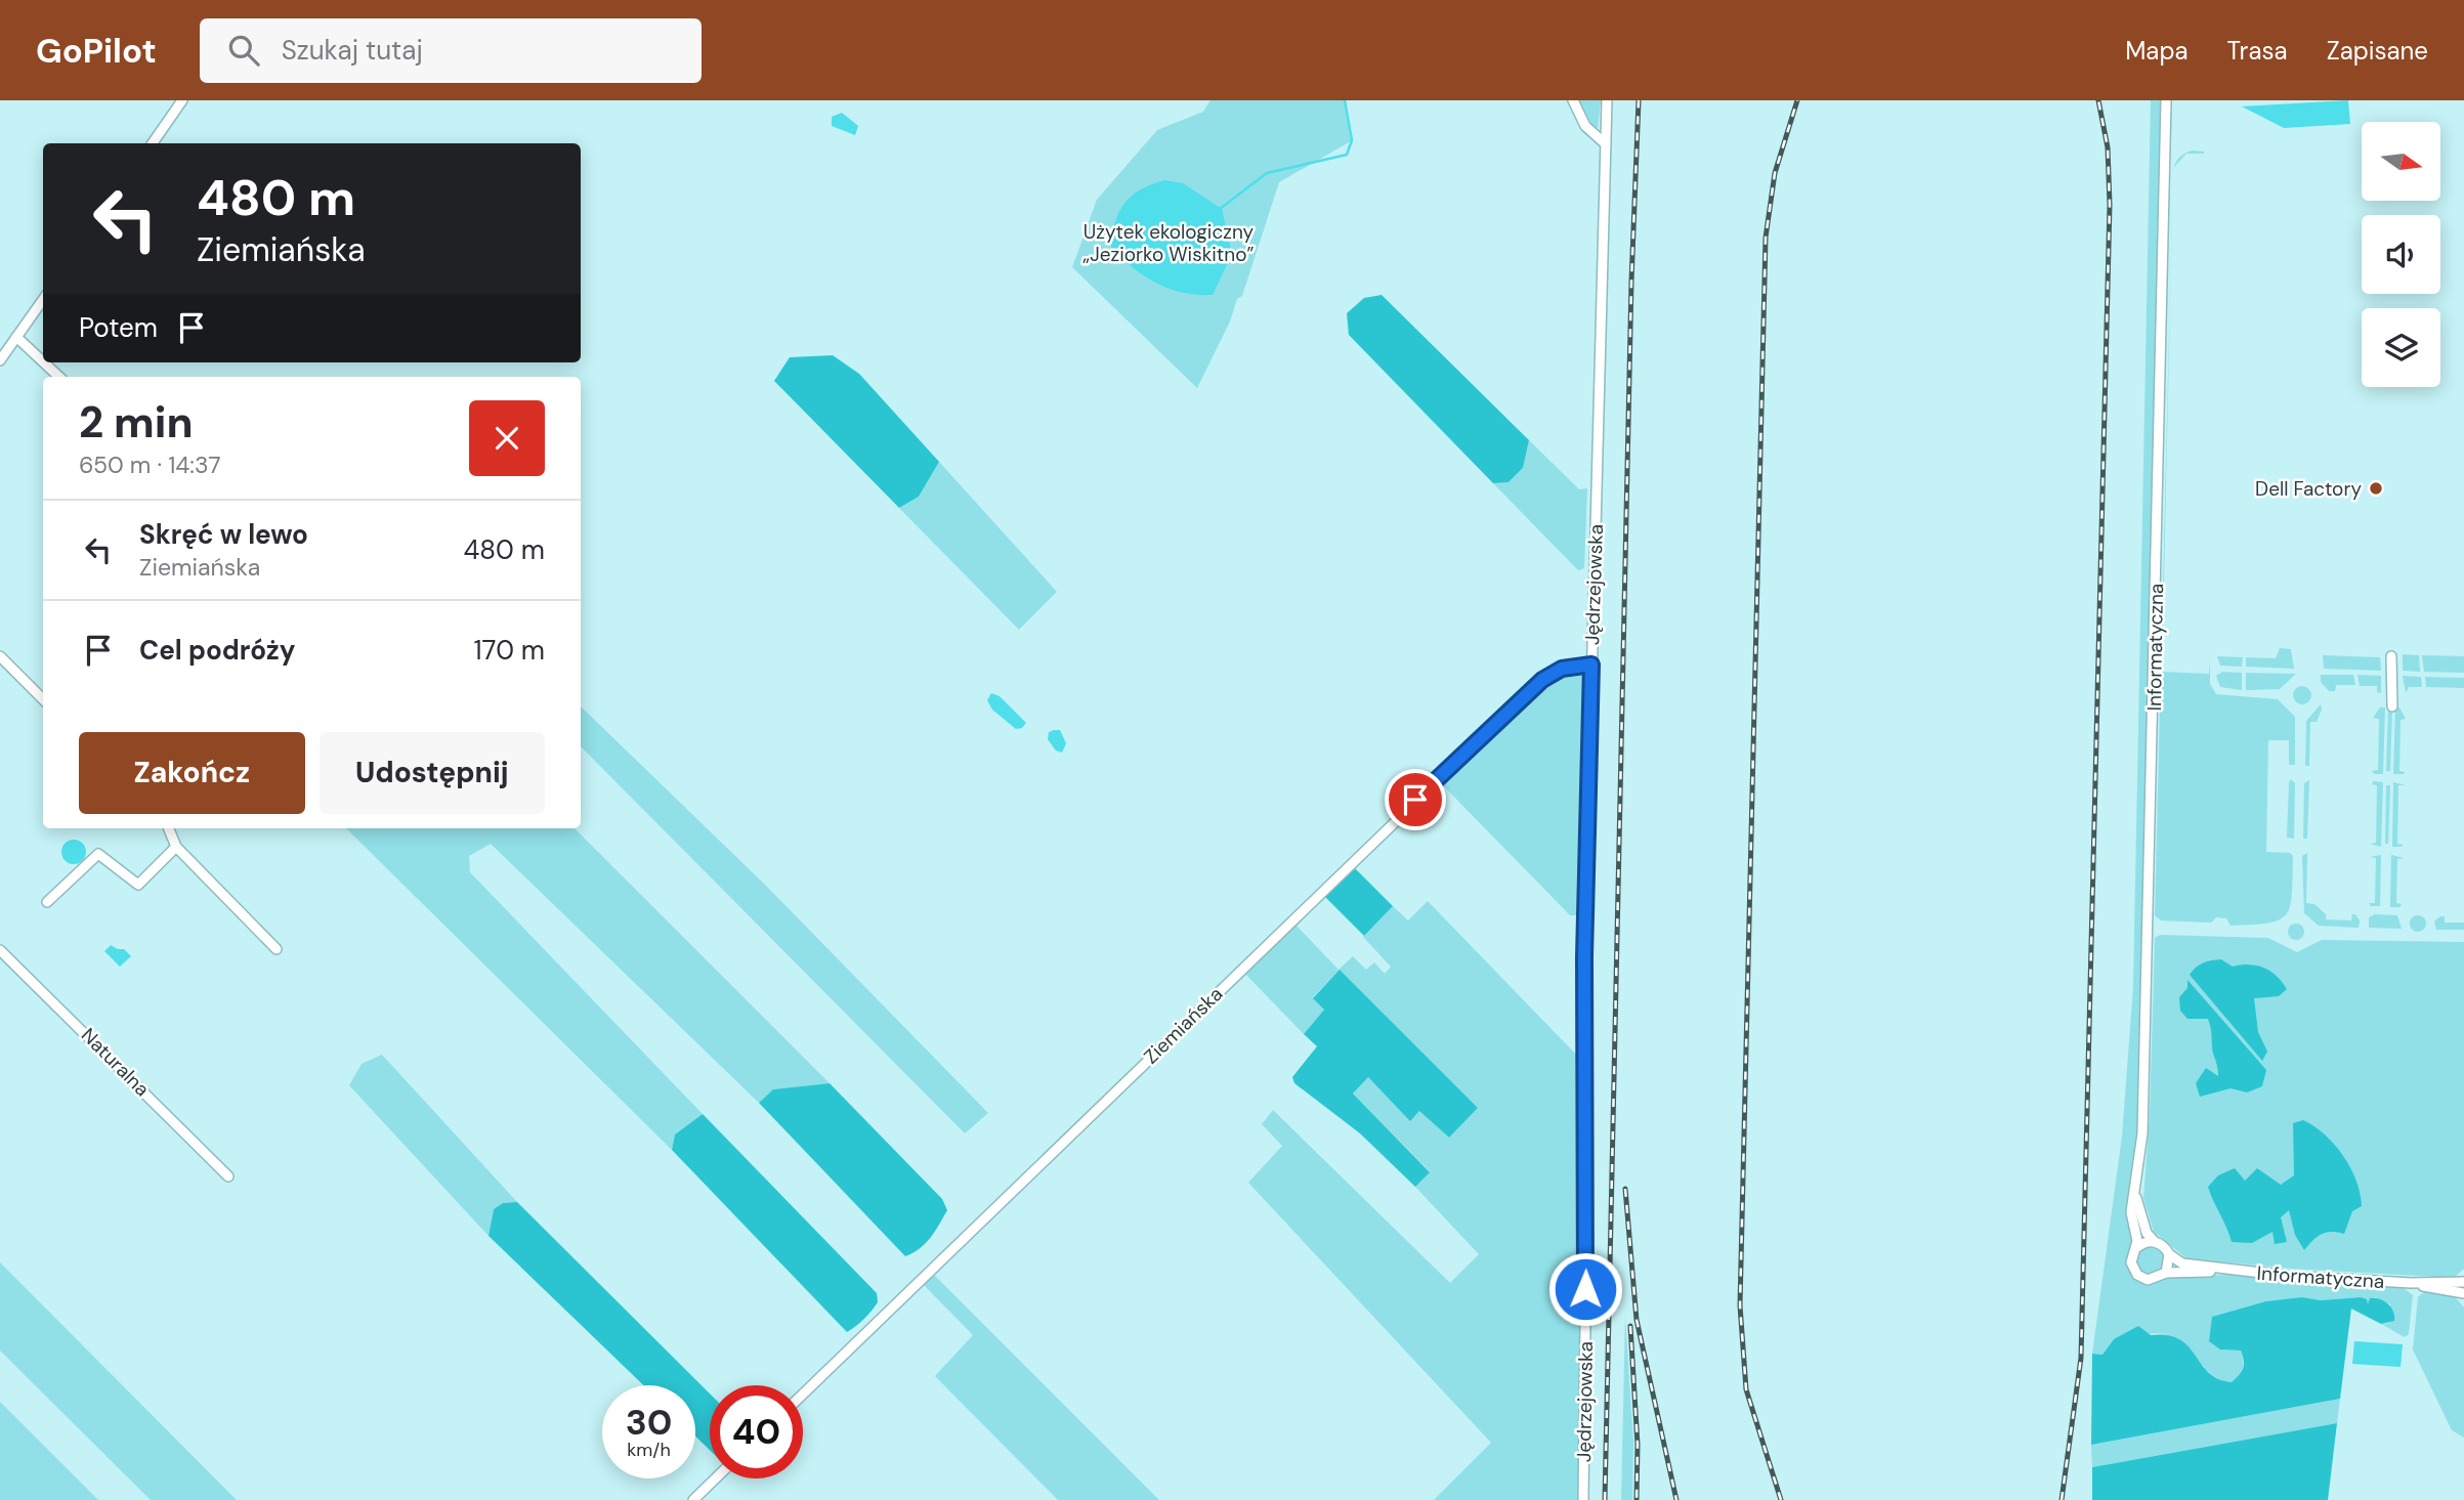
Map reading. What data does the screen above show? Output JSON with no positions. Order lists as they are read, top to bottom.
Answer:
{
  "streets": {
    "street": [
      "Jędrzejowska",
      "Informatyczna",
      "Ziemiańska",
      "Naturalna"
    ]
  },
  "crossings": [
    ["Jędrzejowska", "Ziemiańska"]
  ],
  "parks": ["Użytek ekologiczny „Jeziorko Wiskitno”"],
  "places": ["Dell Factory"],
  "north": "right",
  "page": {
    "header": "GoPilot",
    "search": "Szukaj tutaj",
    "nav": ["Mapa", "Trasa", "Zapisane"],
    "turn": ["480 m", "Ziemiańska"],
    "then": "Potem",
    "heading": ["2 min", "650 m · 14:37"],
    "list": [
      {
        "name": "Skręć w lewo",
        "note": "Ziemiańska",
        "value": "480 m"
      },
      {
        "name": "Cel podróży",
        "value": "170 m"
      }
    ],
    "buttons": ["Zakończ", "Udostępnij"],
    "speed": "30 km/h",
    "limit": "40"
  }
}
